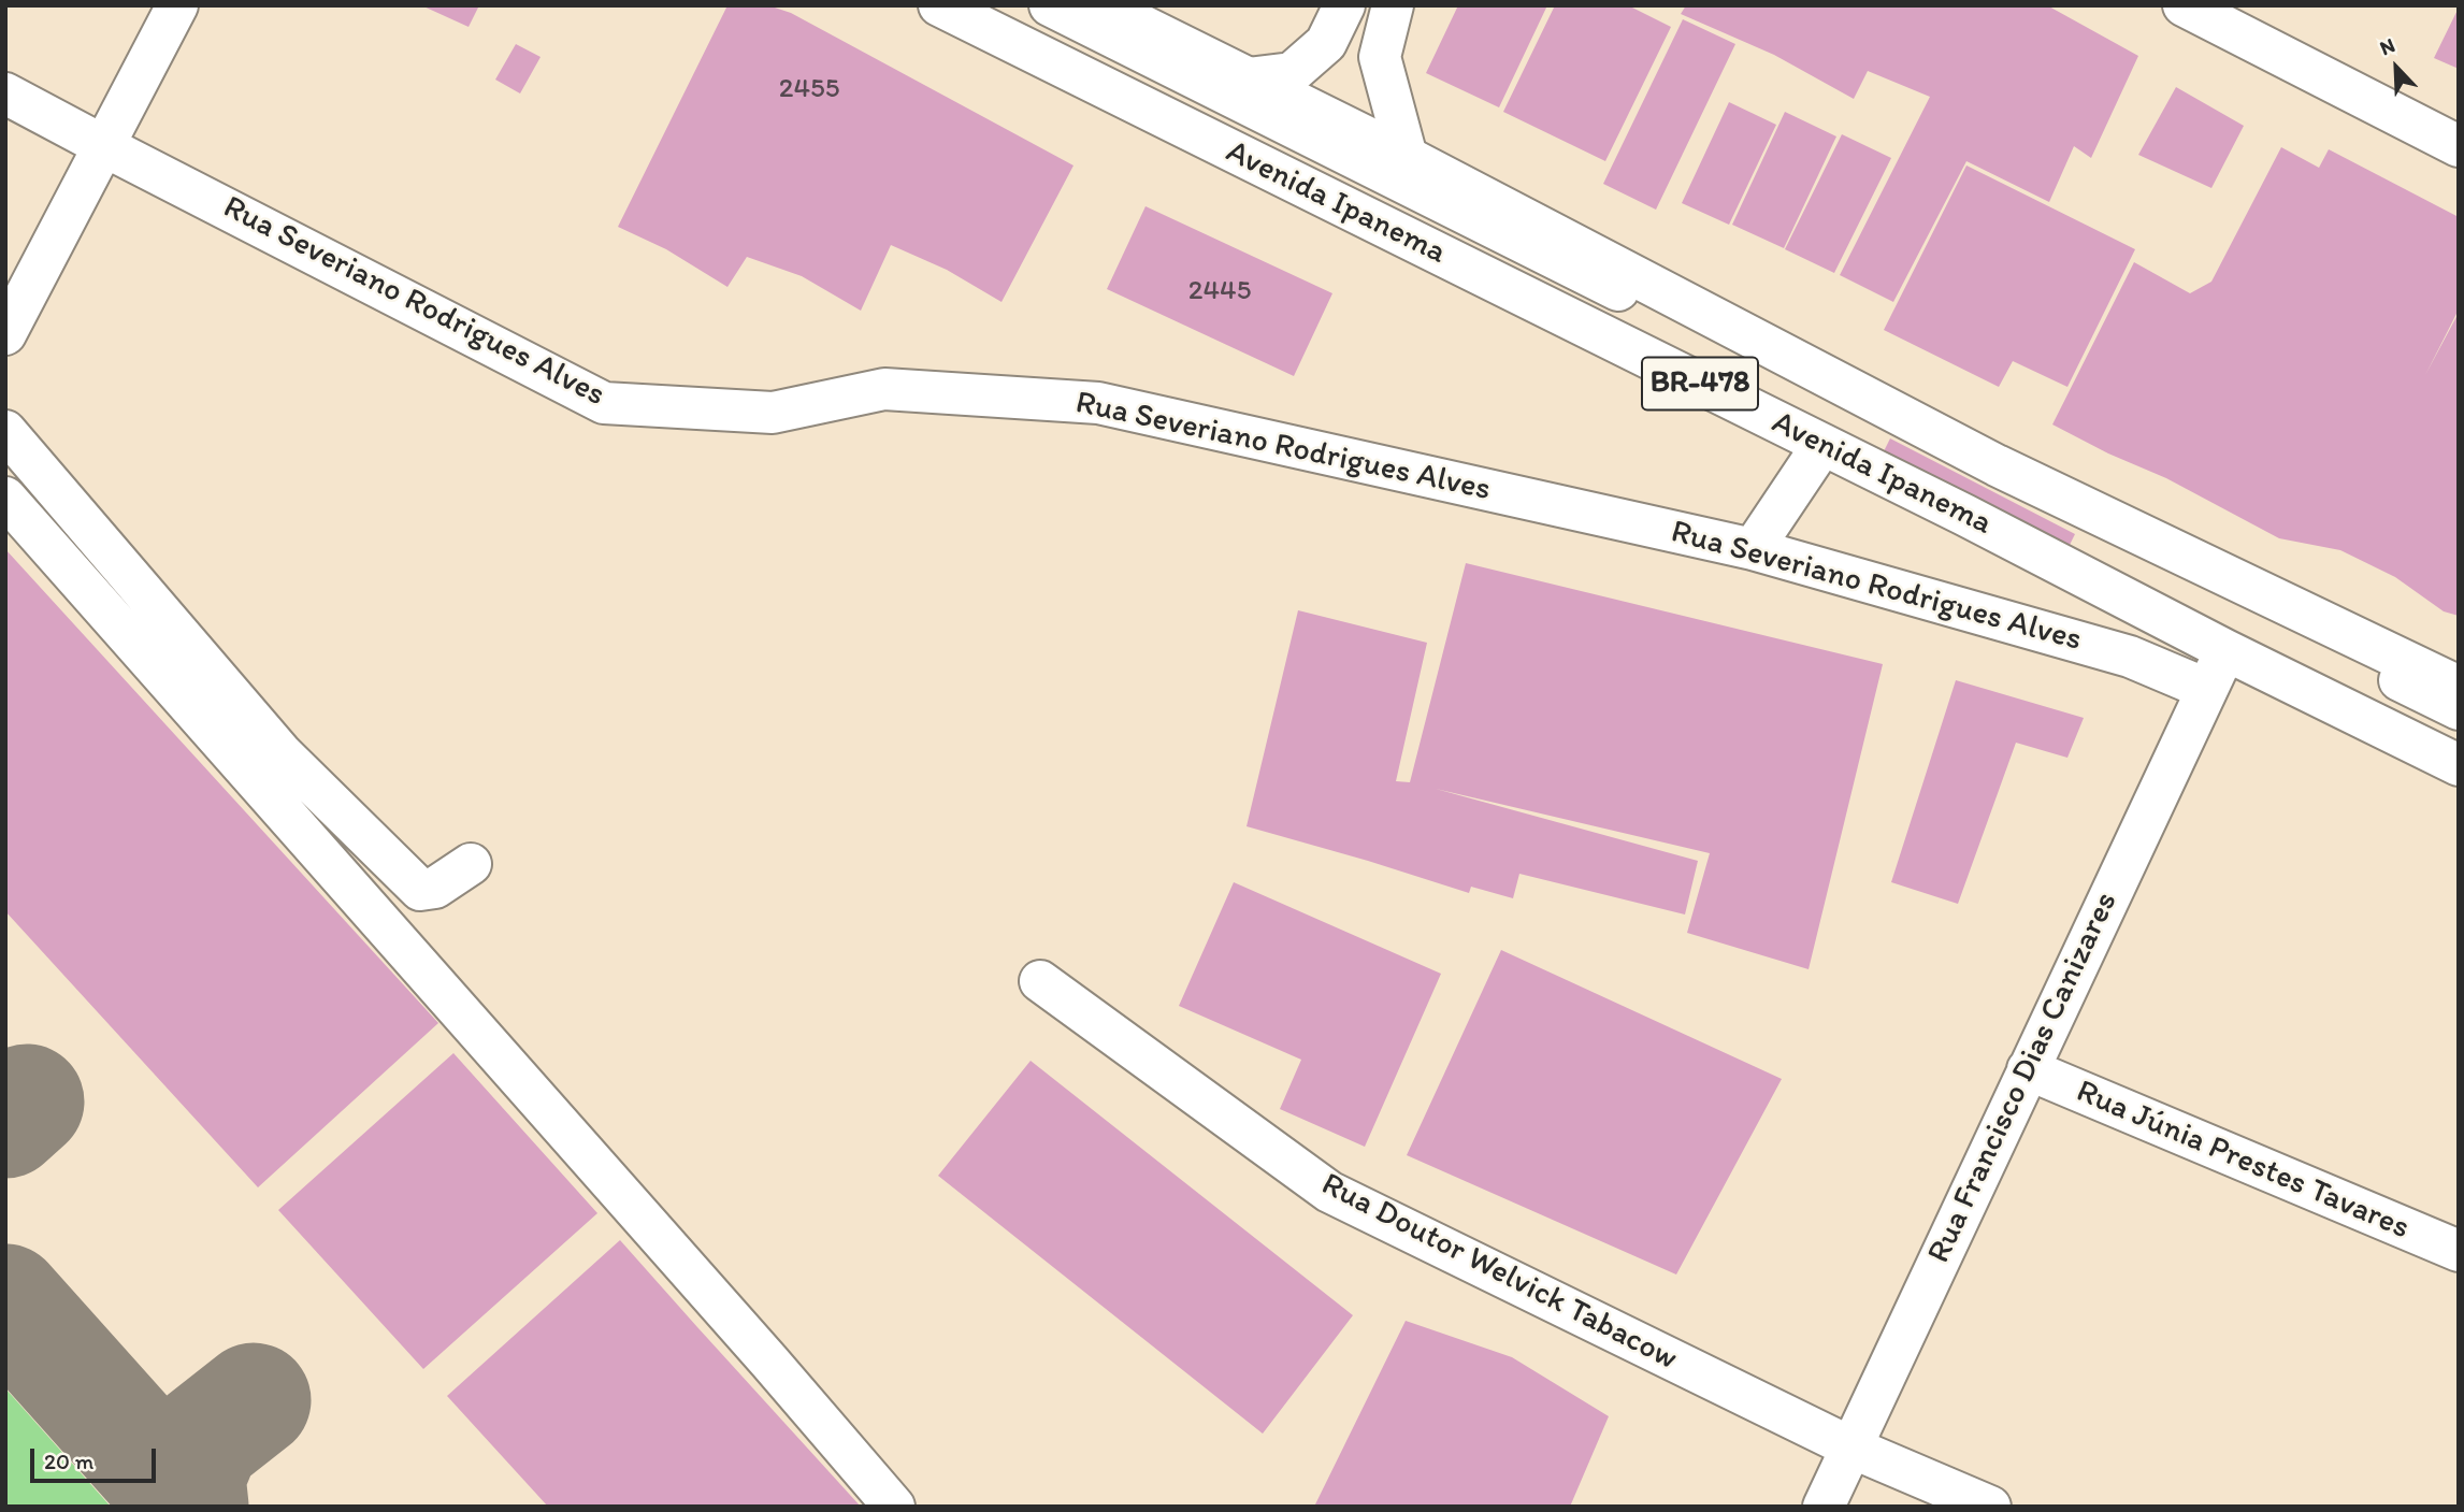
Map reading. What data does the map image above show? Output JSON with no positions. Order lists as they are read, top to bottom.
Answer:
{
  "streets": {
    "street": [
      "Avenida Ipanema",
      "Rua Severiano Rodrigues Alves",
      "BR-478",
      "Rua Francisco Dias Canizares",
      "Rua Júnia Prestes Tavares",
      "Rua Doutor Welvick Tabacow"
    ]
  },
  "crossings": [
    ["Avenida Ipanema", "Rua Francisco Dias Canizares"],
    ["Rua Severiano Rodrigues Alves", "Rua Francisco Dias Canizares"],
    ["Rua Francisco Dias Canizares", "Rua Júnia Prestes Tavares"],
    ["Rua Francisco Dias Canizares", "Rua Doutor Welvick Tabacow"]
  ],
  "house_numbers": ["2455", "2445"],
  "scale_bar": "20 m",
  "north": "top left"
}
